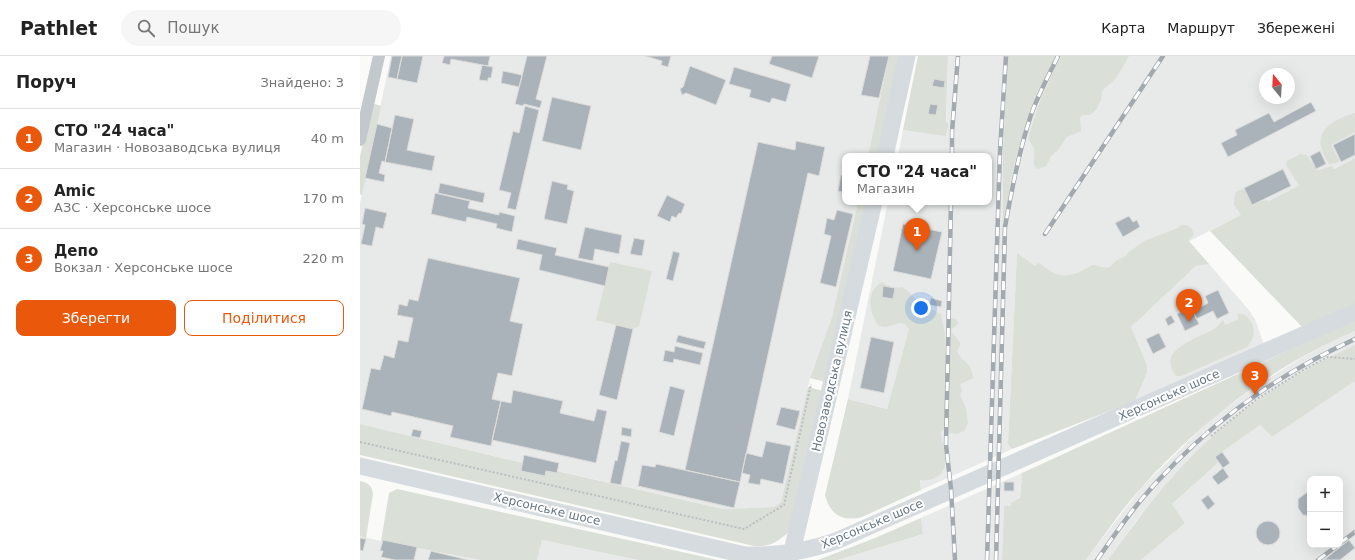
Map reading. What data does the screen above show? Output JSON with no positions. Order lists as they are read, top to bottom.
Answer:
{
  "streets": {
    "main road": ["Новозаводська вулиця", "Херсонське шосе"]
  },
  "crossings": [
    ["Новозаводська вулиця", "Херсонське шосе"]
  ],
  "north": "top",
  "page": {
    "header": "Pathlet",
    "search": "Пошук",
    "nav": ["Карта", "Маршрут", "Збережені"],
    "heading": ["Поруч", "Знайдено: 3"],
    "list": [
      {
        "mark": "1",
        "name": "СТО \"24 часа\"",
        "note": "Магазин · Новозаводська вулиця",
        "value": "40 m"
      },
      {
        "mark": "2",
        "name": "Amic",
        "note": "АЗС · Херсонське шосе",
        "value": "170 m"
      },
      {
        "mark": "3",
        "name": "Депо",
        "note": "Вокзал · Херсонське шосе",
        "value": "220 m"
      }
    ],
    "popup": ["СТО \"24 часа\"", "Магазин"],
    "pins": ["1", "2", "3"],
    "buttons": ["Зберегти", "Поділитися"],
    "map_buttons": ["+", "−"]
  }
}
